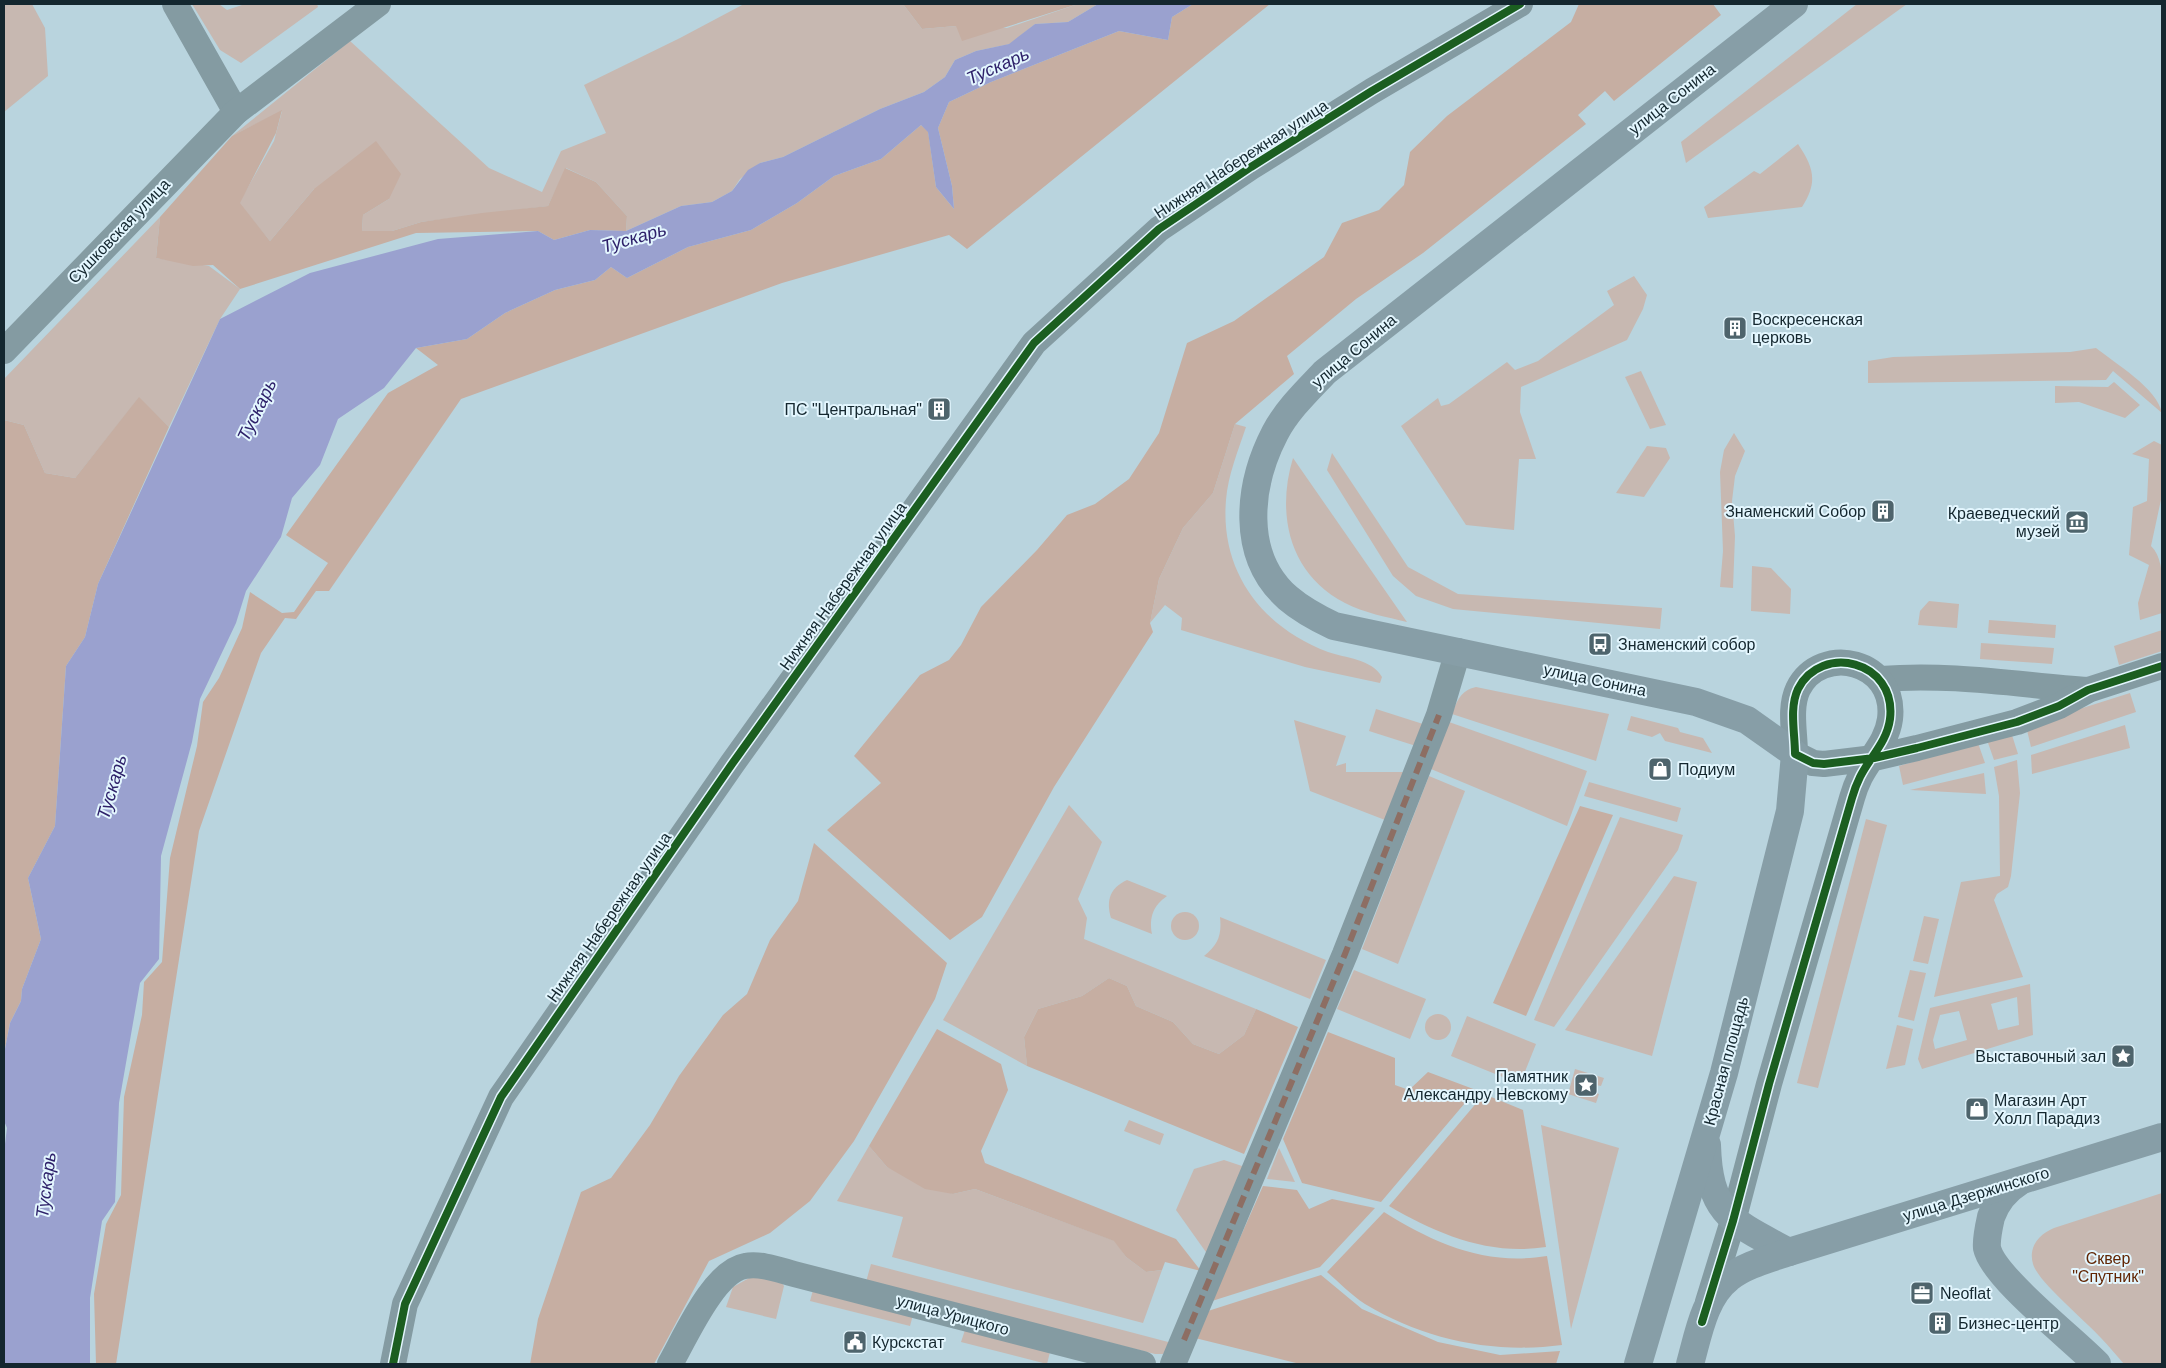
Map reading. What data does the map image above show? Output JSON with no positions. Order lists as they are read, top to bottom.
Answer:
{
  "streets": {
    "main road": ["улица Сонина", "Красная площадь", "улица Дзержинского"],
    "street": ["Нижняя Набережная улица", "Сушковская улица", "улица Урицкого"]
  },
  "crossings": [
    ["улица Сонина", "Красная площадь"]
  ],
  "water": ["Тускарь"],
  "parks": ["Сквер \"Спутник\""],
  "places": {
    "building": [
      "Воскресенская церковь",
      "ПС \"Центральная\"",
      "Знаменский Собор",
      "Бизнес-центр"
    ],
    "museum": ["Краеведческий музей"],
    "bus stop": ["Знаменский собор"],
    "shop": ["Подиум", "Магазин Арт Холл Парадиз"],
    "place": ["Выставочный зал", "Памятник Александру Невскому"],
    "office": ["Neoflat"],
    "public building": ["Курскстат"]
  }
}
